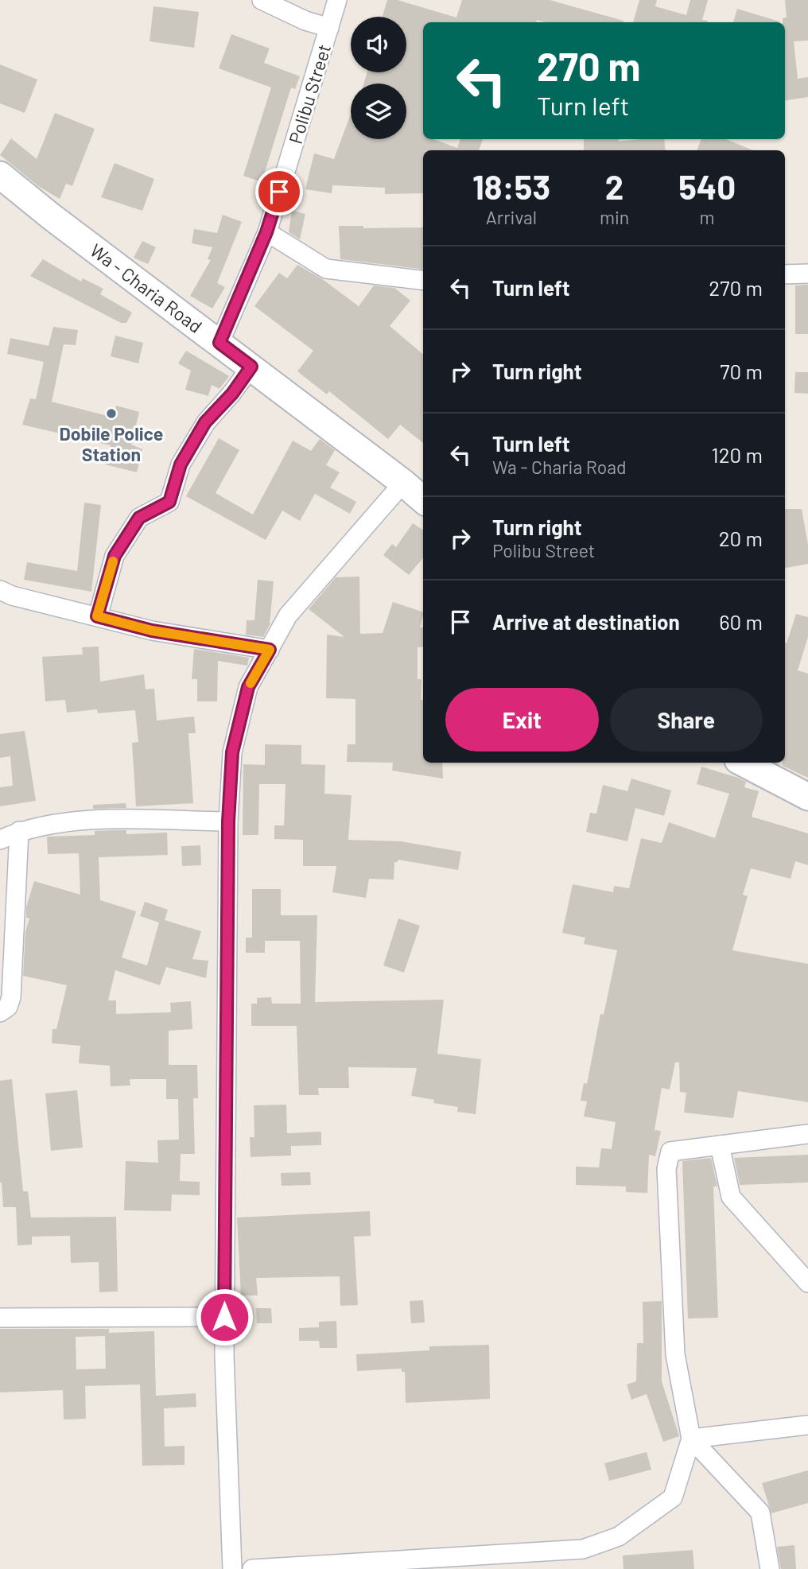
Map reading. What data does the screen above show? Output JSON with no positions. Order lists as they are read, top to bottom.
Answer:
{
  "streets": {
    "street": ["Polibu Street", "Wa - Charia Road"]
  },
  "crossings": [
    ["Polibu Street", "Wa - Charia Road"]
  ],
  "places": ["Dobile Police Station"],
  "page": {
    "turn": ["270 m", "Turn left"],
    "eta": [
      "18:53",
      "Arrival",
      "2",
      "min",
      "540",
      "m"
    ],
    "list": [
      {
        "name": "Turn left",
        "value": "270 m"
      },
      {
        "name": "Turn right",
        "value": "70 m"
      },
      {
        "name": "Turn left",
        "note": "Wa - Charia Road",
        "value": "120 m"
      },
      {
        "name": "Turn right",
        "note": "Polibu Street",
        "value": "20 m"
      },
      {
        "name": "Arrive at destination",
        "value": "60 m"
      }
    ],
    "buttons": ["Exit", "Share"]
  }
}
